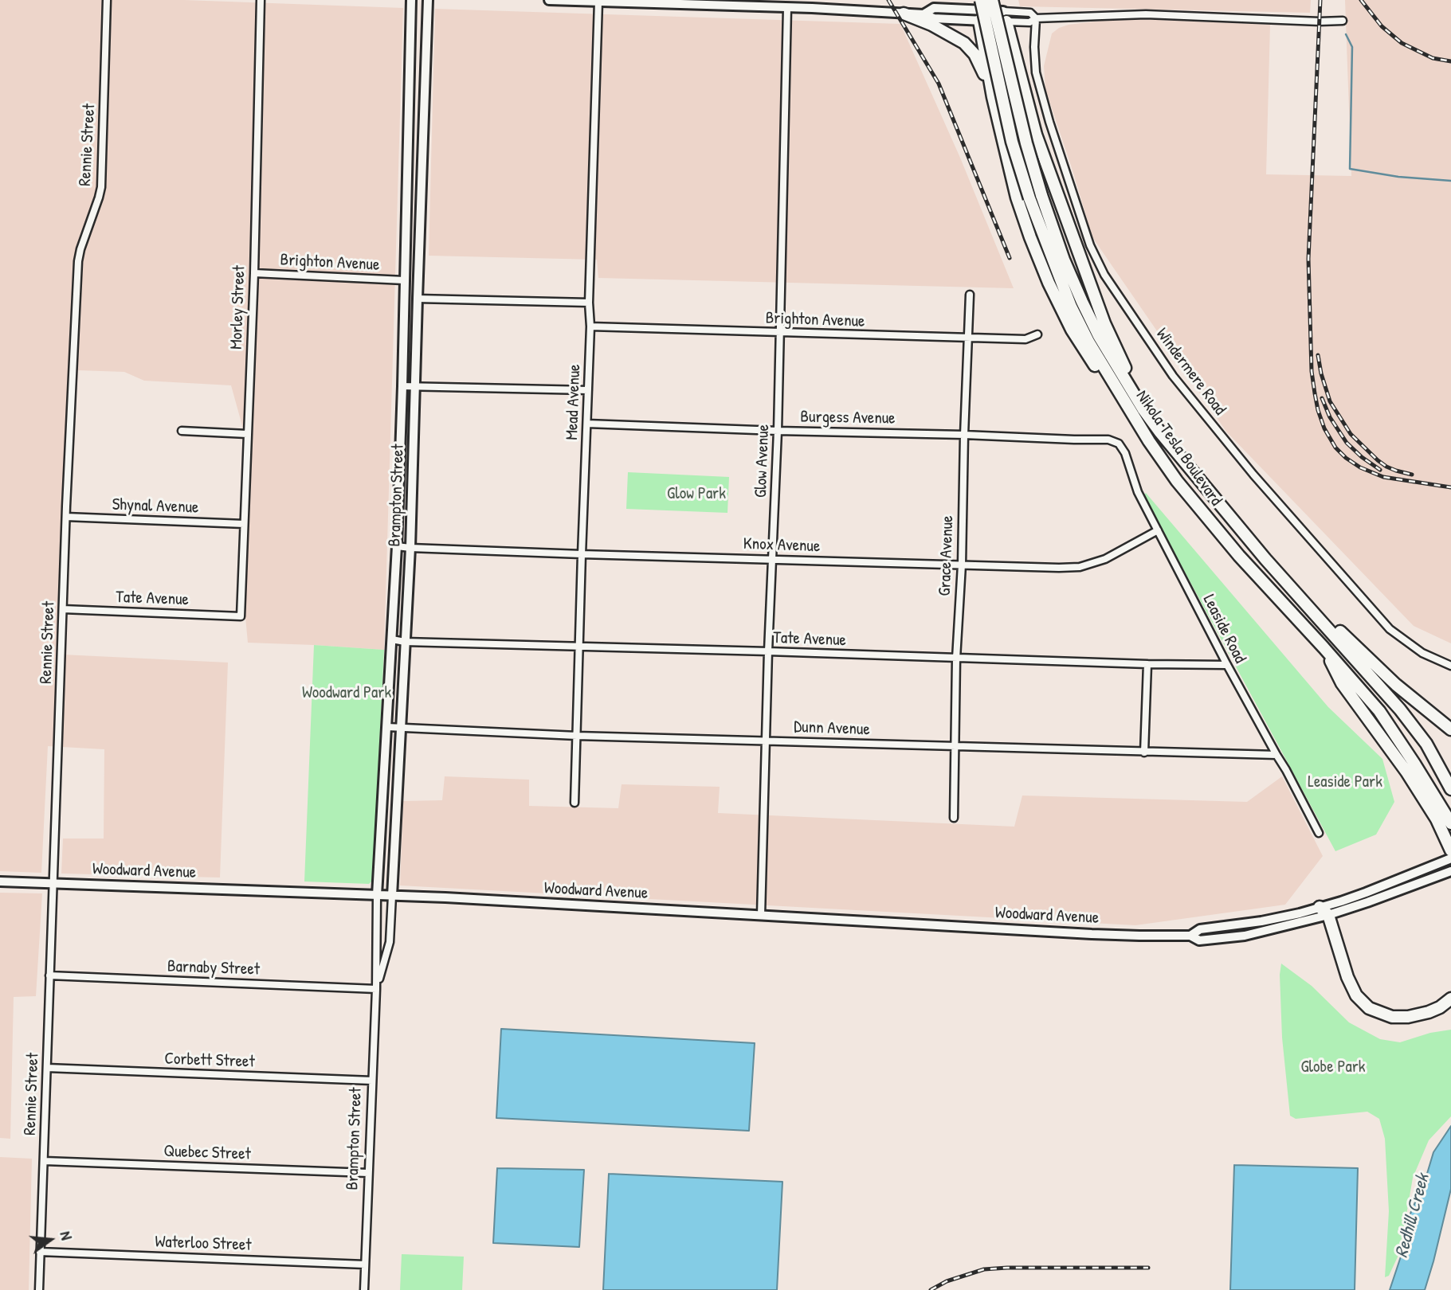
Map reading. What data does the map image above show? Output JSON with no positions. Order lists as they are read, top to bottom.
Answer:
{
  "streets": {
    "highway": ["Nikola Tesla Boulevard"],
    "main road": ["Brampton Street", "Woodward Avenue"],
    "street": [
      "Rennie Street",
      "Brighton Avenue",
      "Morley Street",
      "Windermere Road",
      "Mead Avenue",
      "Burgess Avenue",
      "Glow Avenue",
      "Shynal Avenue",
      "Knox Avenue",
      "Grace Avenue",
      "Tate Avenue",
      "Leaside Road",
      "Dunn Avenue",
      "Barnaby Street",
      "Corbett Street",
      "Quebec Street",
      "Waterloo Street"
    ]
  },
  "crossings": [
    ["Rennie Street", "Shynal Avenue"],
    ["Rennie Street", "Tate Avenue"],
    ["Rennie Street", "Woodward Avenue"],
    ["Rennie Street", "Barnaby Street"],
    ["Rennie Street", "Corbett Street"],
    ["Rennie Street", "Quebec Street"],
    ["Rennie Street", "Waterloo Street"],
    ["Brighton Avenue", "Morley Street"],
    ["Brighton Avenue", "Mead Avenue"],
    ["Brighton Avenue", "Glow Avenue"],
    ["Brighton Avenue", "Brampton Street"],
    ["Brighton Avenue", "Grace Avenue"],
    ["Morley Street", "Shynal Avenue"],
    ["Morley Street", "Tate Avenue"],
    ["Mead Avenue", "Burgess Avenue"],
    ["Mead Avenue", "Knox Avenue"],
    ["Mead Avenue", "Tate Avenue"],
    ["Mead Avenue", "Dunn Avenue"],
    ["Burgess Avenue", "Glow Avenue"],
    ["Burgess Avenue", "Grace Avenue"],
    ["Burgess Avenue", "Leaside Road"],
    ["Glow Avenue", "Knox Avenue"],
    ["Glow Avenue", "Tate Avenue"],
    ["Glow Avenue", "Dunn Avenue"],
    ["Glow Avenue", "Woodward Avenue"],
    ["Brampton Street", "Knox Avenue"],
    ["Brampton Street", "Tate Avenue"],
    ["Brampton Street", "Dunn Avenue"],
    ["Brampton Street", "Woodward Avenue"],
    ["Brampton Street", "Barnaby Street"],
    ["Brampton Street", "Corbett Street"],
    ["Brampton Street", "Quebec Street"],
    ["Brampton Street", "Waterloo Street"],
    ["Knox Avenue", "Grace Avenue"],
    ["Knox Avenue", "Leaside Road"],
    ["Grace Avenue", "Tate Avenue"],
    ["Grace Avenue", "Dunn Avenue"],
    ["Tate Avenue", "Leaside Road"],
    ["Leaside Road", "Dunn Avenue"]
  ],
  "water": ["Redhill Creek"],
  "parks": [
    "Glow Park",
    "Woodward Park",
    "Leaside Park",
    "Globe Park"
  ],
  "north": "right"
}
